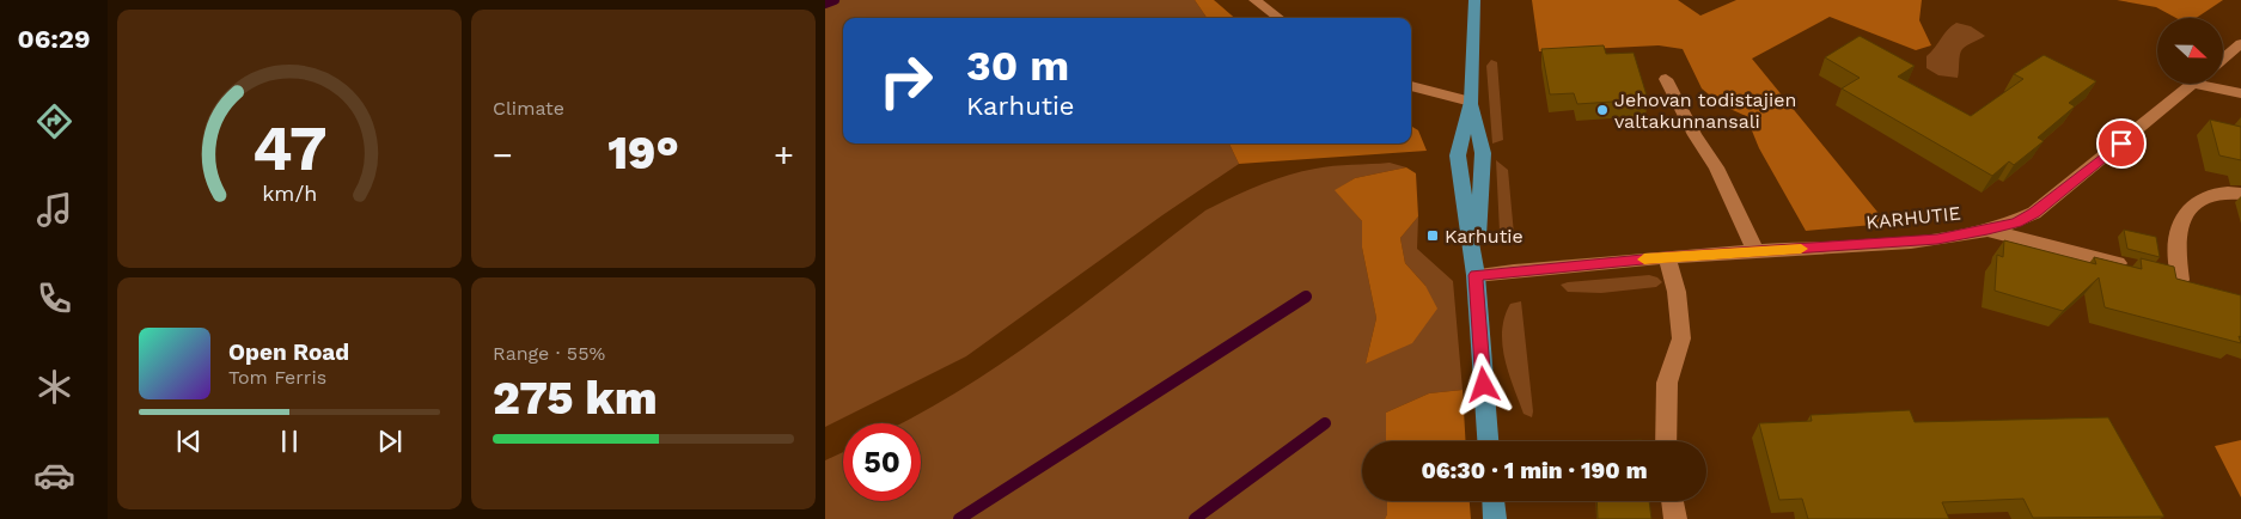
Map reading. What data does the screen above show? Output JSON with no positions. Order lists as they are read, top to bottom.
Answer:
{
  "streets": {
    "street": ["KARHUTIE"]
  },
  "places": {
    "other": ["Jehovan todistajien valtakunnansali"],
    "transit": ["Karhutie"]
  },
  "north": "right",
  "page": {
    "tabs": "06:29",
    "tile": [
      "Climate",
      ["Range · 55%", "275 km"]
    ],
    "turn": ["30 m", "Karhutie"],
    "heat": ["−", "19°", "+"],
    "song": ["Open Road", "Tom Ferris"],
    "limit": "50",
    "trip": "06:30 · 1 min · 190 m",
    "gauge": ["47", "km/h"]
  }
}
